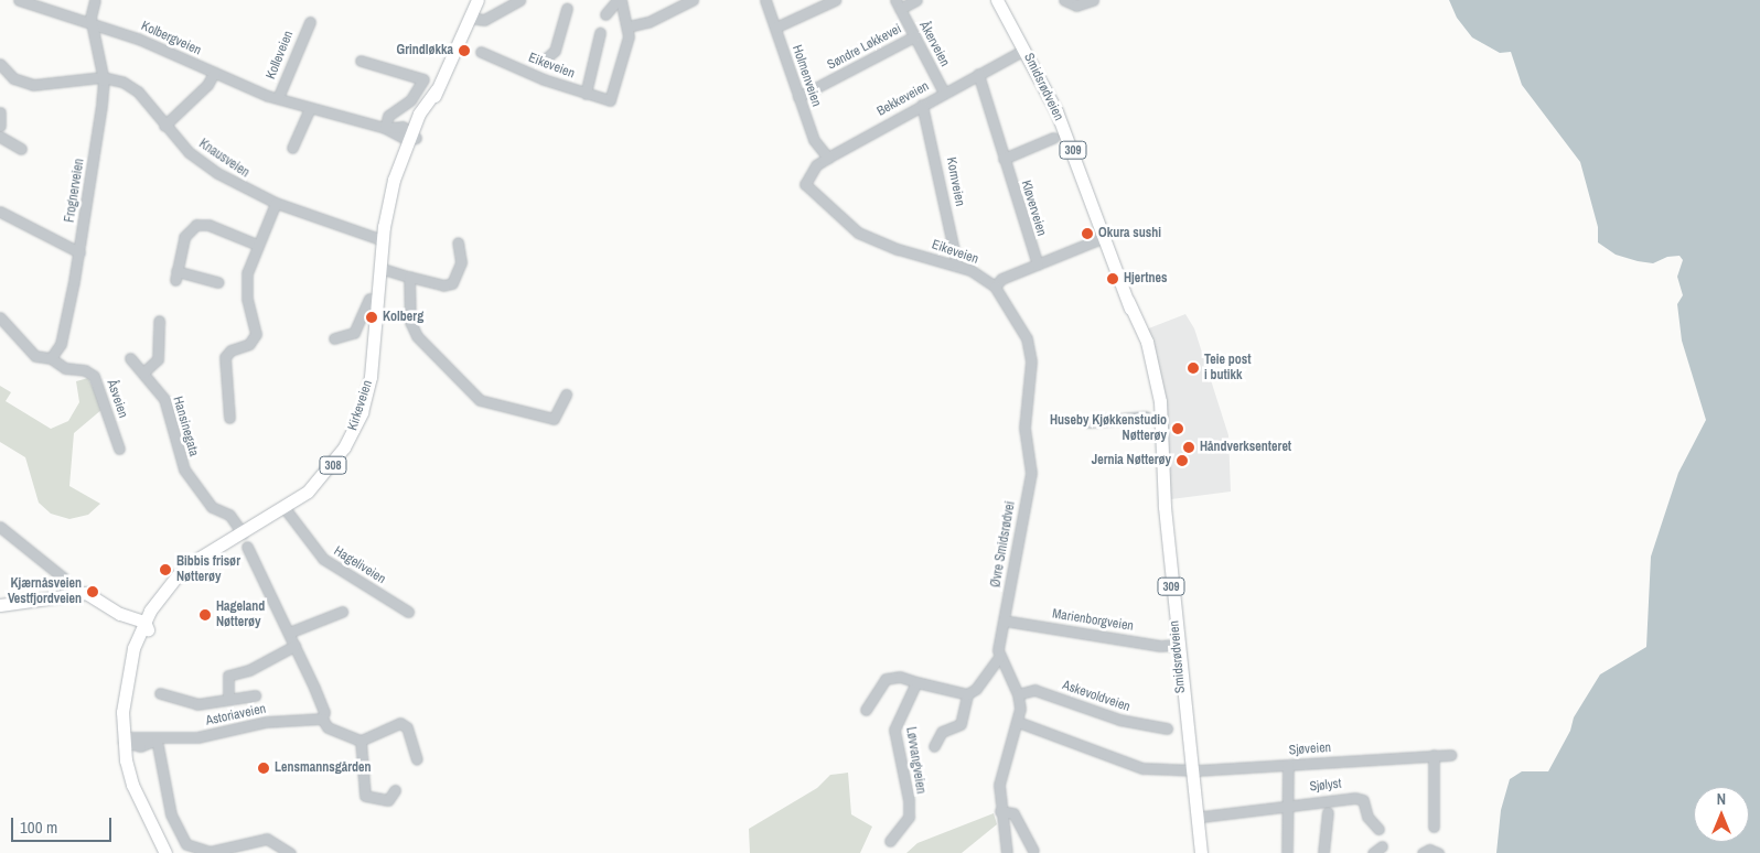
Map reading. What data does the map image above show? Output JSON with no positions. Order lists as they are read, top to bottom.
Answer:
{
  "streets": {
    "main road": [
      "Smidsrødveien",
      "309",
      "Kirkeveien",
      "308"
    ],
    "street": [
      "Kolbergveien",
      "Åkerveien",
      "Søndre Løkkevei",
      "Kolleveien",
      "Eikeveien",
      "Holmenveien",
      "Bekkeveien",
      "Knausveien",
      "Kornveien",
      "Frognerveien",
      "Kløverveien",
      "Åsveien",
      "Hansinegata",
      "Øvre Smidsrødvei",
      "Hageliveien",
      "Marienborgveien",
      "Askevoldveien",
      "Astoriaveien",
      "Sjøveien",
      "Løvvangveien",
      "Sjølyst"
    ]
  },
  "crossings": [
    ["Kolbergveien", "Kolleveien"],
    ["Kolbergveien", "Frognerveien"],
    ["Kolbergveien", "Kirkeveien"],
    ["Åkerveien", "Søndre Løkkevei"],
    ["Åkerveien", "Bekkeveien"],
    ["Søndre Løkkevei", "Holmenveien"],
    ["Eikeveien", "Bekkeveien"],
    ["Eikeveien", "Kornveien"],
    ["Eikeveien", "Øvre Smidsrødvei"],
    ["Holmenveien", "Bekkeveien"],
    ["Smidsrødveien", "Bekkeveien"],
    ["Smidsrødveien", "Marienborgveien"],
    ["Smidsrødveien", "Sjøveien"],
    ["Bekkeveien", "Kornveien"],
    ["Bekkeveien", "Kløverveien"],
    ["Knausveien", "Frognerveien"],
    ["Frognerveien", "Åsveien"],
    ["Kirkeveien", "Hansinegata"],
    ["Kirkeveien", "Hageliveien"],
    ["Kirkeveien", "Astoriaveien"],
    ["Øvre Smidsrødvei", "Marienborgveien"],
    ["Sjøveien", "Sjølyst"]
  ],
  "places": [
    "Grindløkka",
    "Okura sushi",
    "Hjertnes",
    "Kolberg",
    "Teie post i butikk",
    "Huseby Kjøkkenstudio Nøtterøy",
    "Håndverksenteret",
    "Jernia Nøtterøy",
    "Bibbis frisør Nøtterøy",
    "Kjærnåsveien Vestfjordveien",
    "Hageland Nøtterøy",
    "Lensmannsgården"
  ],
  "scale_bar": "100 m",
  "north": "top"
}
